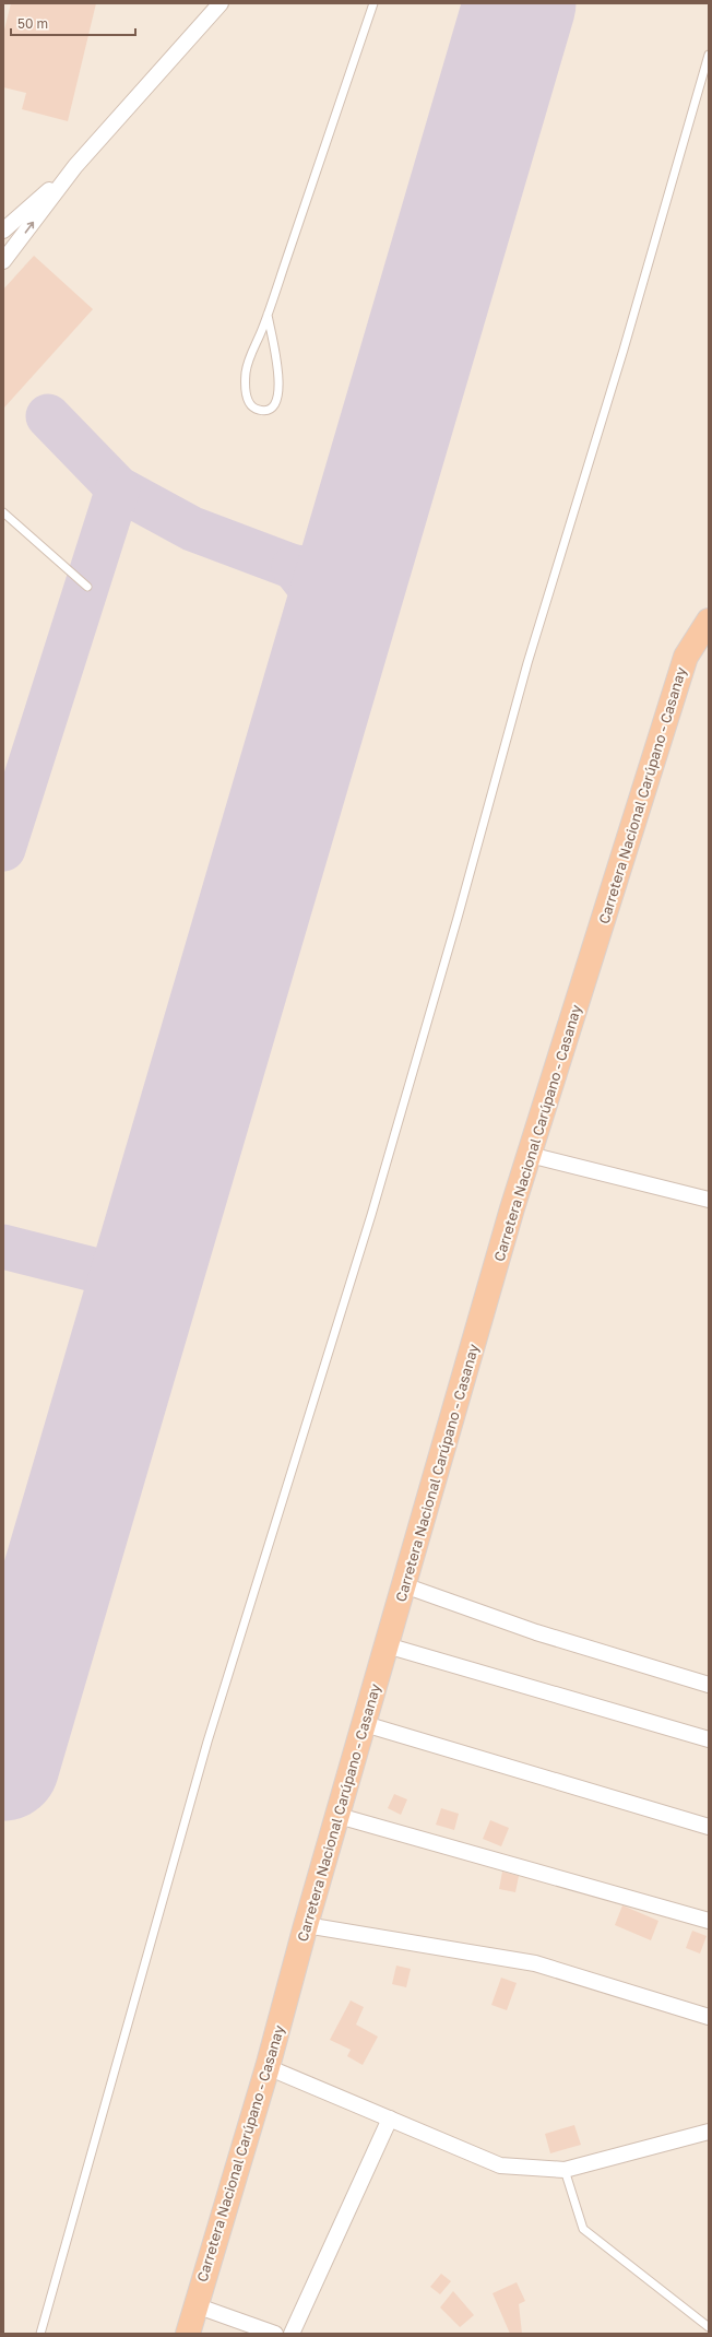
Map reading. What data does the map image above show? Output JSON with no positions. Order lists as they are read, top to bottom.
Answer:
{
  "streets": {
    "highway": ["Carretera Nacional Carúpano - Casanay"]
  },
  "scale_bar": "50 m"
}
